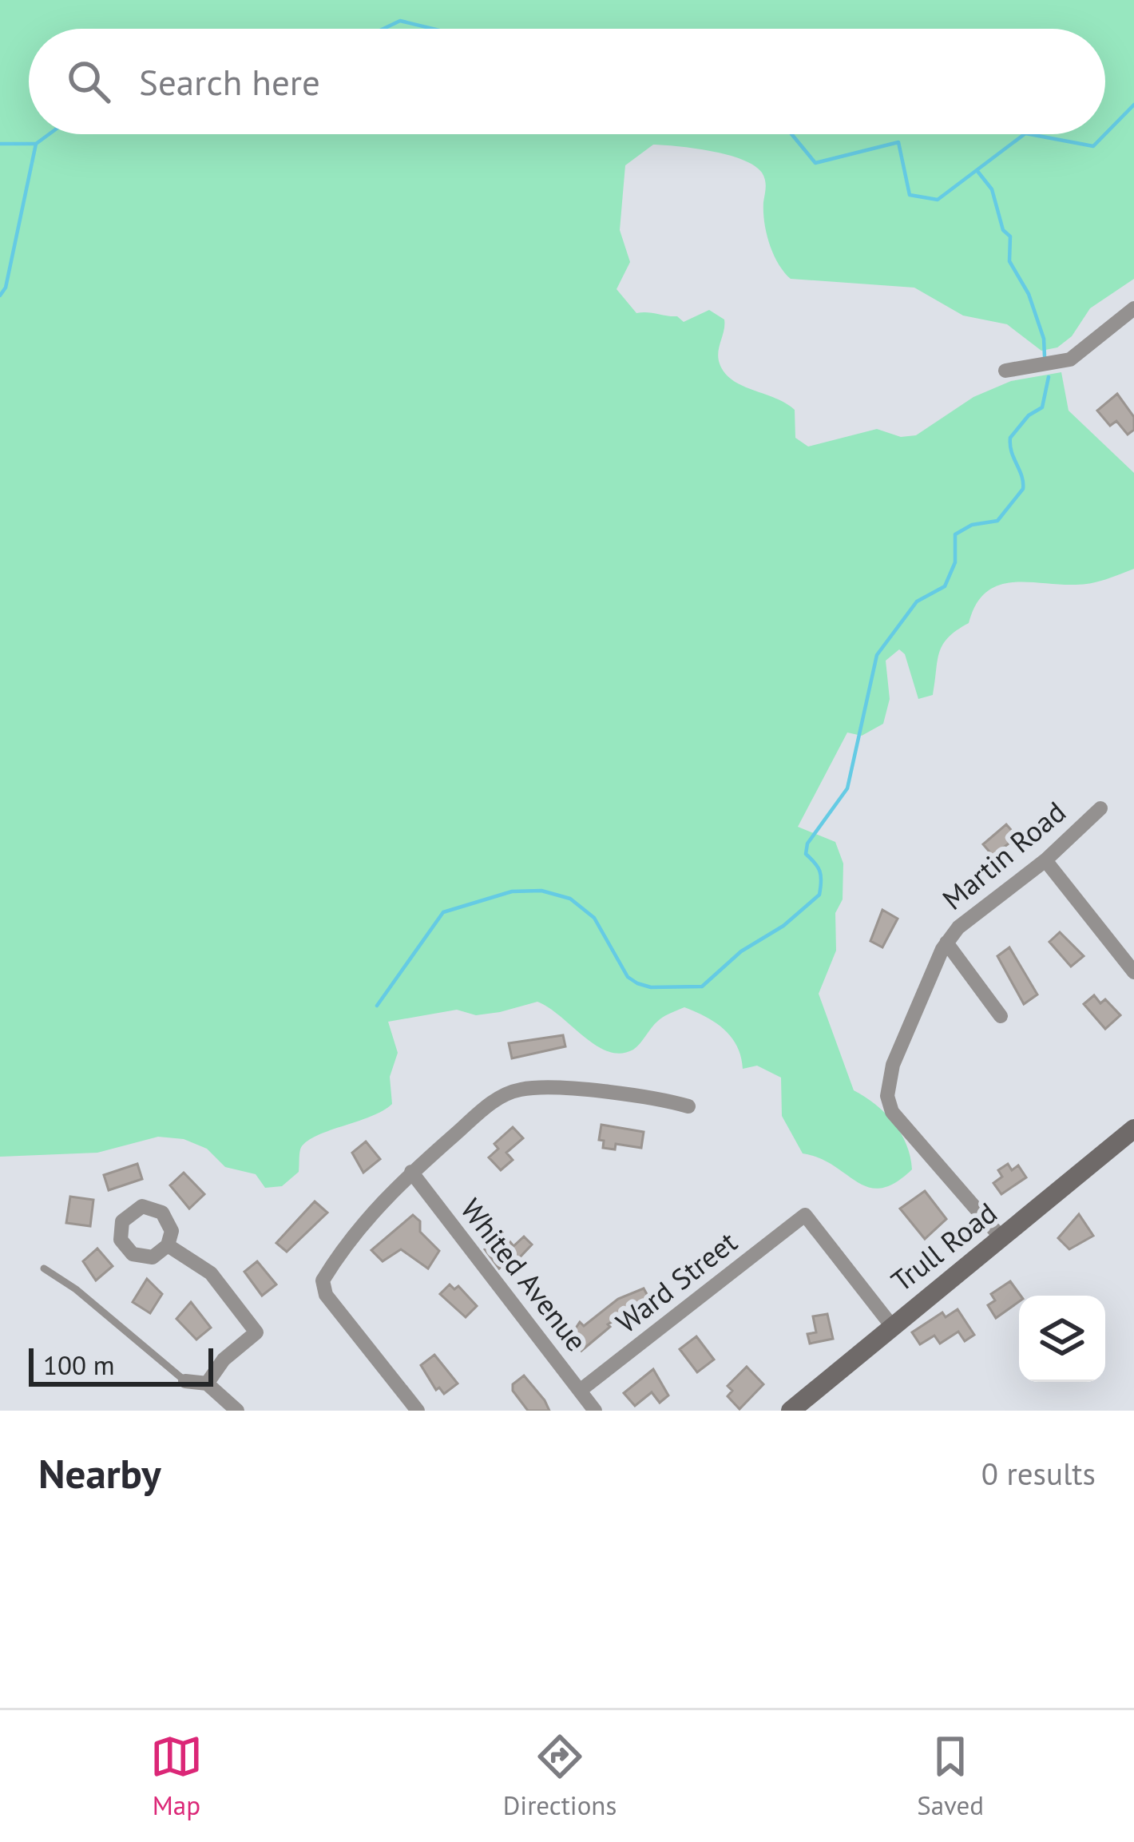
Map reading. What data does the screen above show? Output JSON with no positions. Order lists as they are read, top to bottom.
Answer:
{
  "streets": {
    "street": [
      "Martin Road",
      "Trull Road",
      "Whited Avenue",
      "Ward Street"
    ]
  },
  "crossings": [
    ["Martin Road", "Trull Road"],
    ["Trull Road", "Ward Street"],
    ["Whited Avenue", "Ward Street"]
  ],
  "scale_bar": "100 m",
  "page": {
    "search": "Search here",
    "scale": "100 m",
    "heading": ["Nearby", "0 results"],
    "nav": ["Map", "Directions", "Saved"]
  }
}
